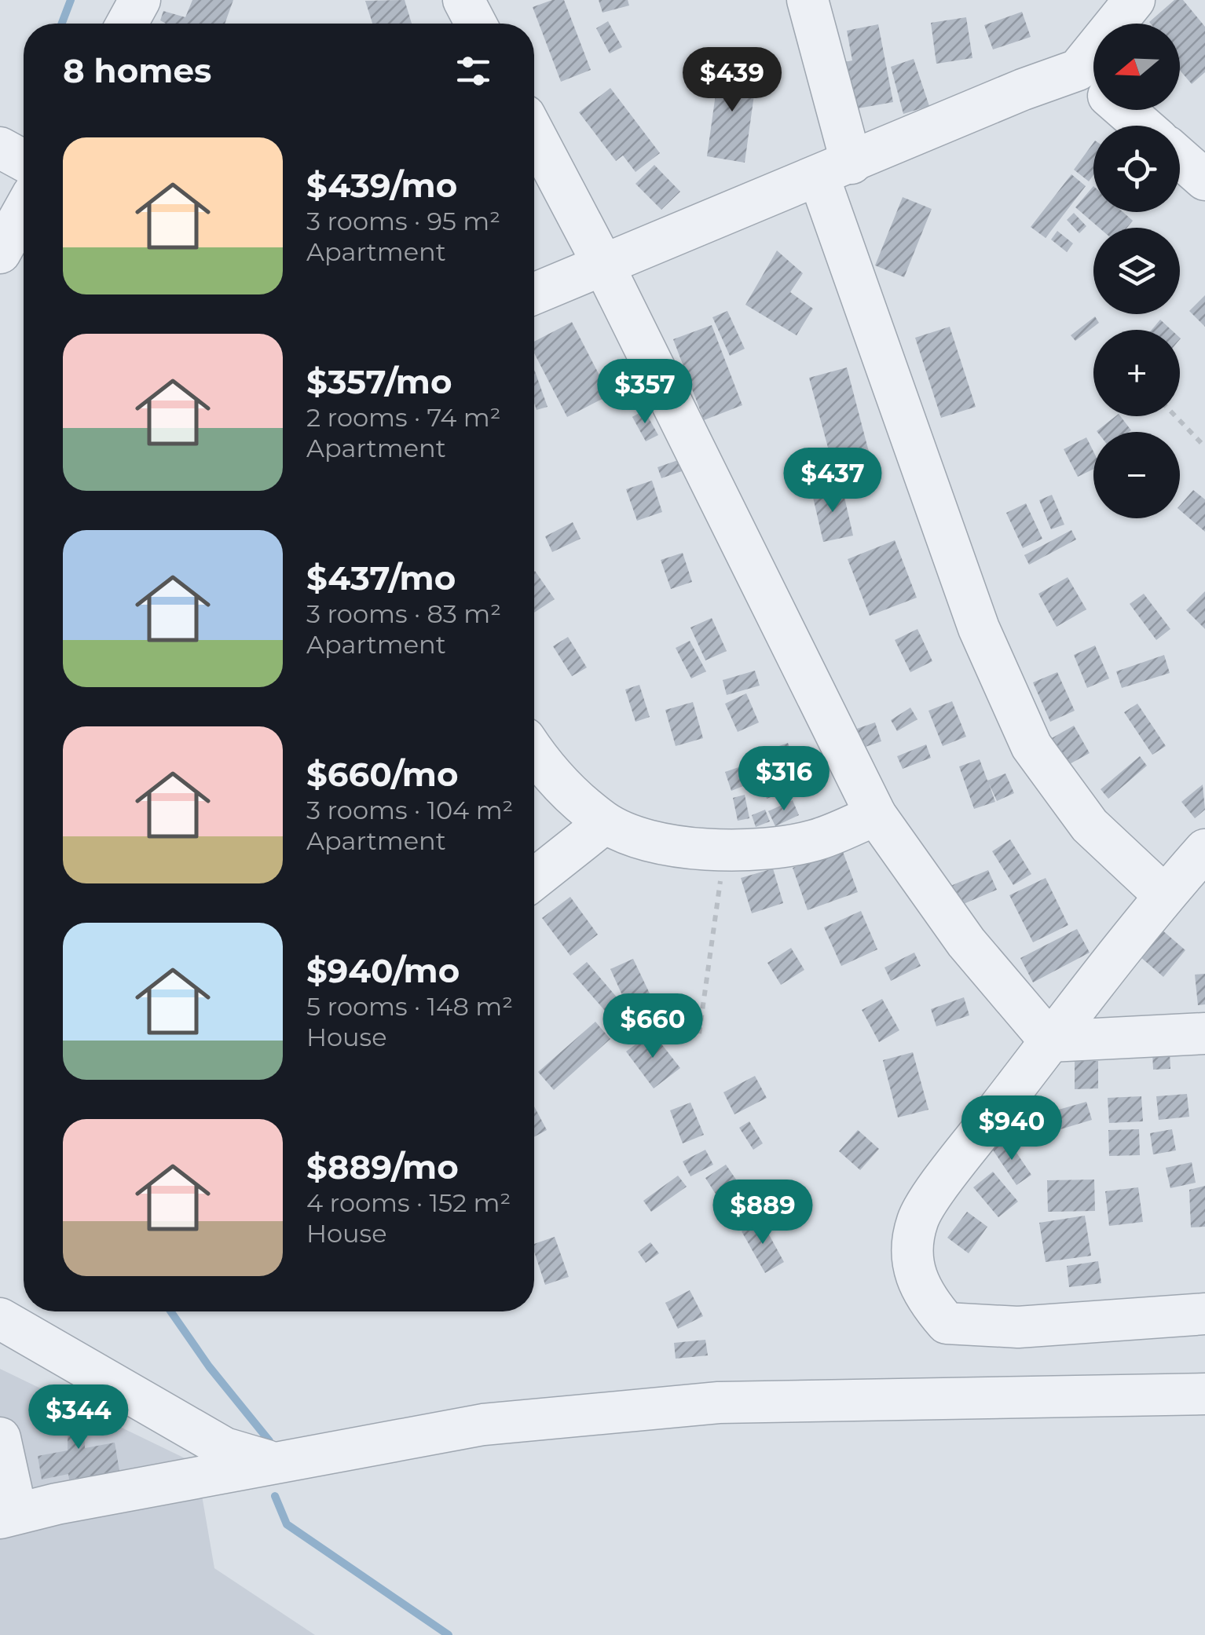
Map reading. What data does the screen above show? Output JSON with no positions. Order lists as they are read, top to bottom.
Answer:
{
  "north": "left",
  "page": {
    "map_buttons": ["+", "−"],
    "heading": "8 homes",
    "price": [
      "$439",
      "$357",
      "$437",
      "$316",
      "$660",
      "$940",
      "$889",
      "$344"
    ],
    "list": [
      {
        "name": "$439/mo",
        "note": "3 rooms · 95 m² · Apartment"
      },
      {
        "name": "$357/mo",
        "note": "2 rooms · 74 m² · Apartment"
      },
      {
        "name": "$437/mo",
        "note": "3 rooms · 83 m² · Apartment"
      },
      {
        "name": "$660/mo",
        "note": "3 rooms · 104 m² · Apartment"
      },
      {
        "name": "$940/mo",
        "note": "5 rooms · 148 m² · House"
      },
      {
        "name": "$889/mo",
        "note": "4 rooms · 152 m² · House"
      }
    ]
  }
}
